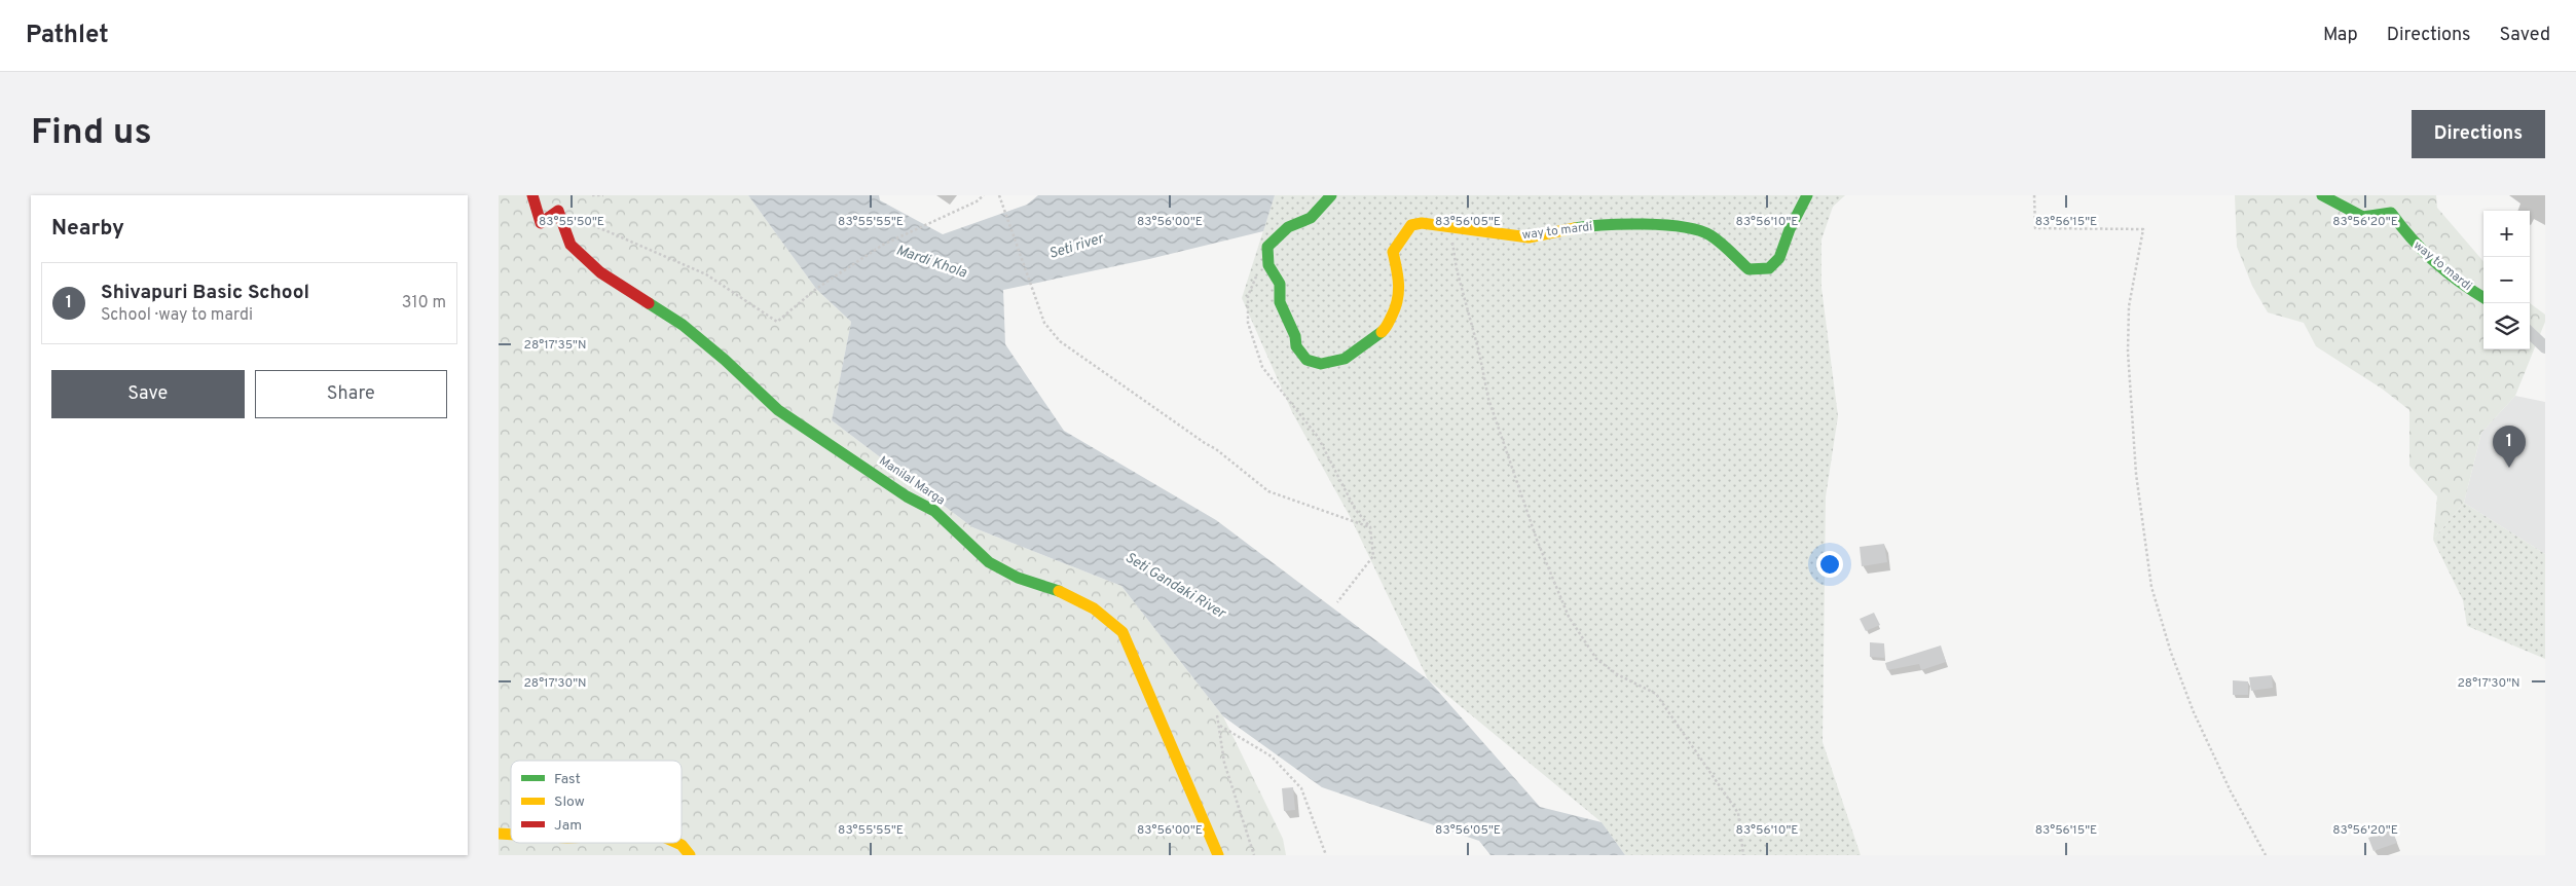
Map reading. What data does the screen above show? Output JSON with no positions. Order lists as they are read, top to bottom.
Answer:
{
  "streets": {
    "street": ["way to mardi", "Manilal Marga"]
  },
  "water": ["Seti river", "Mardi Khola", "Seti Gandaki River"],
  "legend": ["Fast", "Slow", "Jam"],
  "page": {
    "header": "Pathlet",
    "nav": ["Map", "Directions", "Saved"],
    "buttons": [
      "Directions",
      ["Save", "Share"]
    ],
    "title": "Find us",
    "heading": "Nearby",
    "map_buttons": ["+", "−"],
    "list": [
      {
        "mark": "1",
        "name": "Shivapuri Basic School",
        "note": "School · way to mardi",
        "value": "310 m"
      }
    ],
    "pins": "1"
  },
  "coordinates": [
    "83°55'50\"E",
    "83°55'55\"E",
    "83°56'00\"E",
    "83°56'05\"E",
    "83°56'10\"E",
    "83°56'15\"E",
    "83°56'20\"E",
    "28°17'35\"N",
    "28°17'30\"N"
  ]
}
